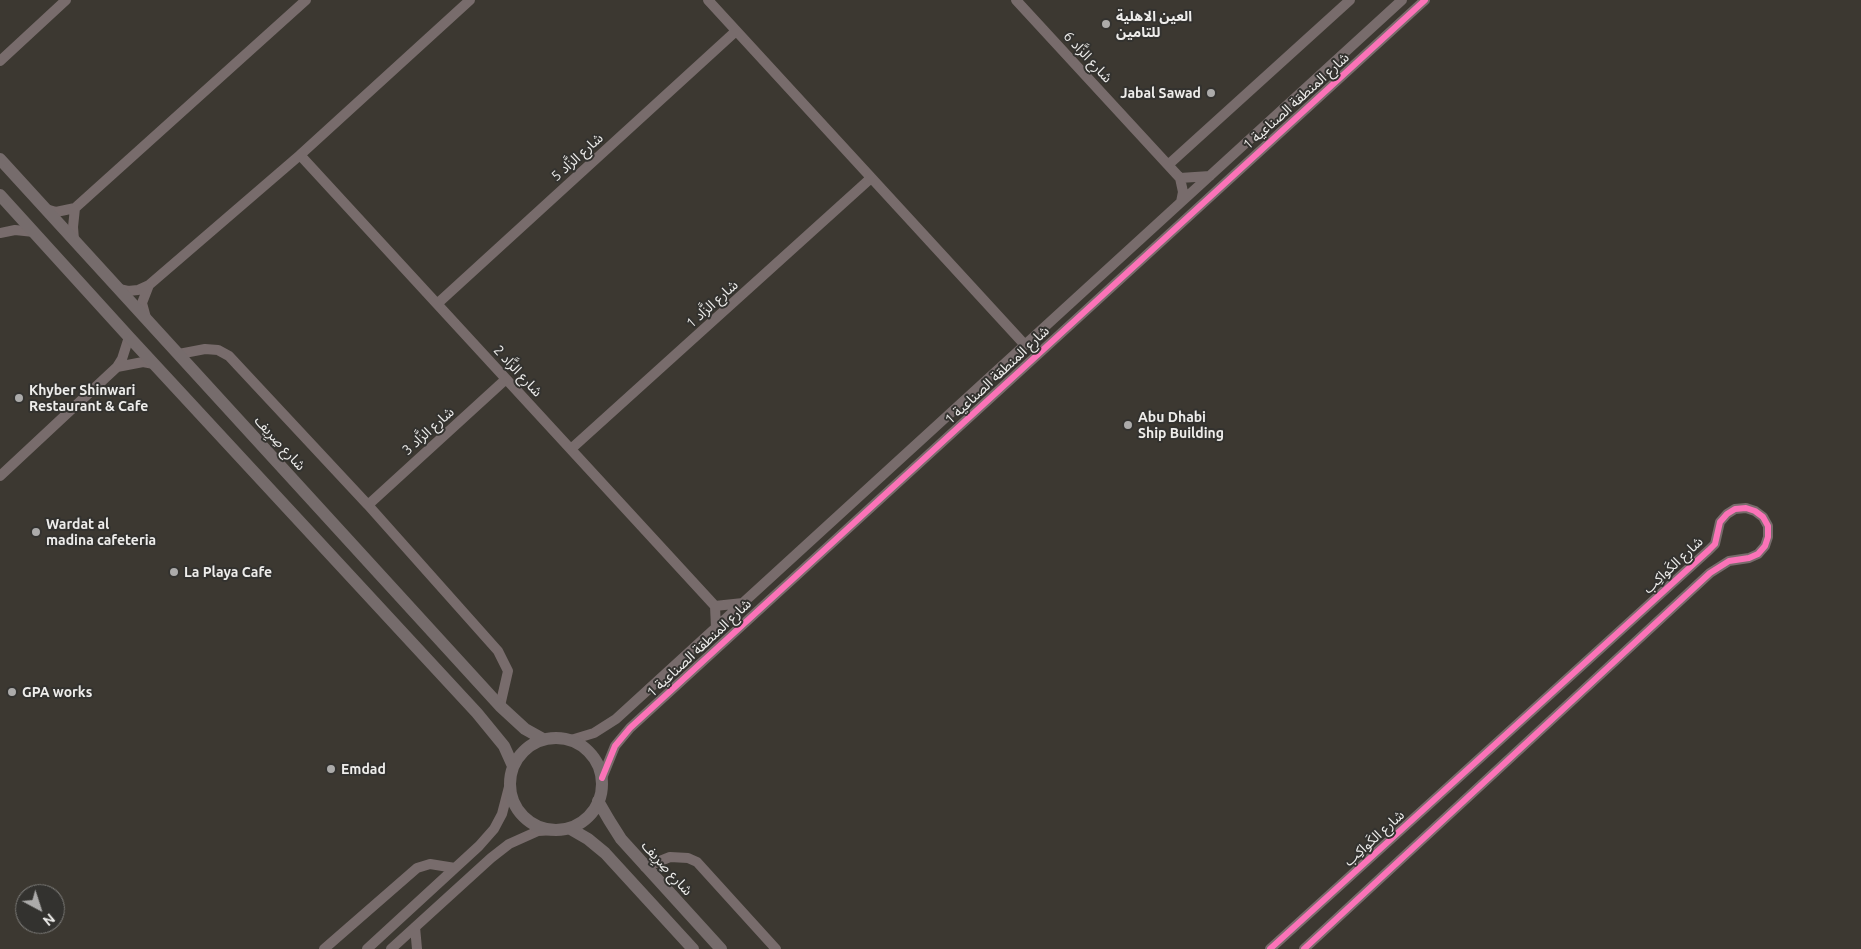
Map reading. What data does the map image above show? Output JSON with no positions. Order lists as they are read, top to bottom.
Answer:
{
  "streets": {
    "main road": ["شارع صِرِيف"],
    "street": [
      "شارع الزَّاد 6",
      "شارع المنطقة الصناعية 1",
      "شارع الزَّاد 5",
      "شارع الزَّاد 1",
      "شارع الزَّاد 2",
      "شارع الزَّاد 3",
      "شارع الكَواكِب"
    ]
  },
  "crossings": [
    ["شارع المنطقة الصناعية 1", "شارع صِرِيف"],
    ["شارع الزَّاد 5", "شارع الزَّاد 2"],
    ["شارع الزَّاد 1", "شارع الزَّاد 2"],
    ["شارع الزَّاد 2", "شارع الزَّاد 3"]
  ],
  "places": [
    "العين الاهلية للتامين",
    "Jabal Sawad",
    "Khyber Shinwari Restaurant & Cafe",
    "Abu Dhabi Ship Building",
    "Wardat al madina cafeteria",
    "La Playa Cafe",
    "GPA works",
    "Emdad"
  ],
  "north": "bottom right"
}
